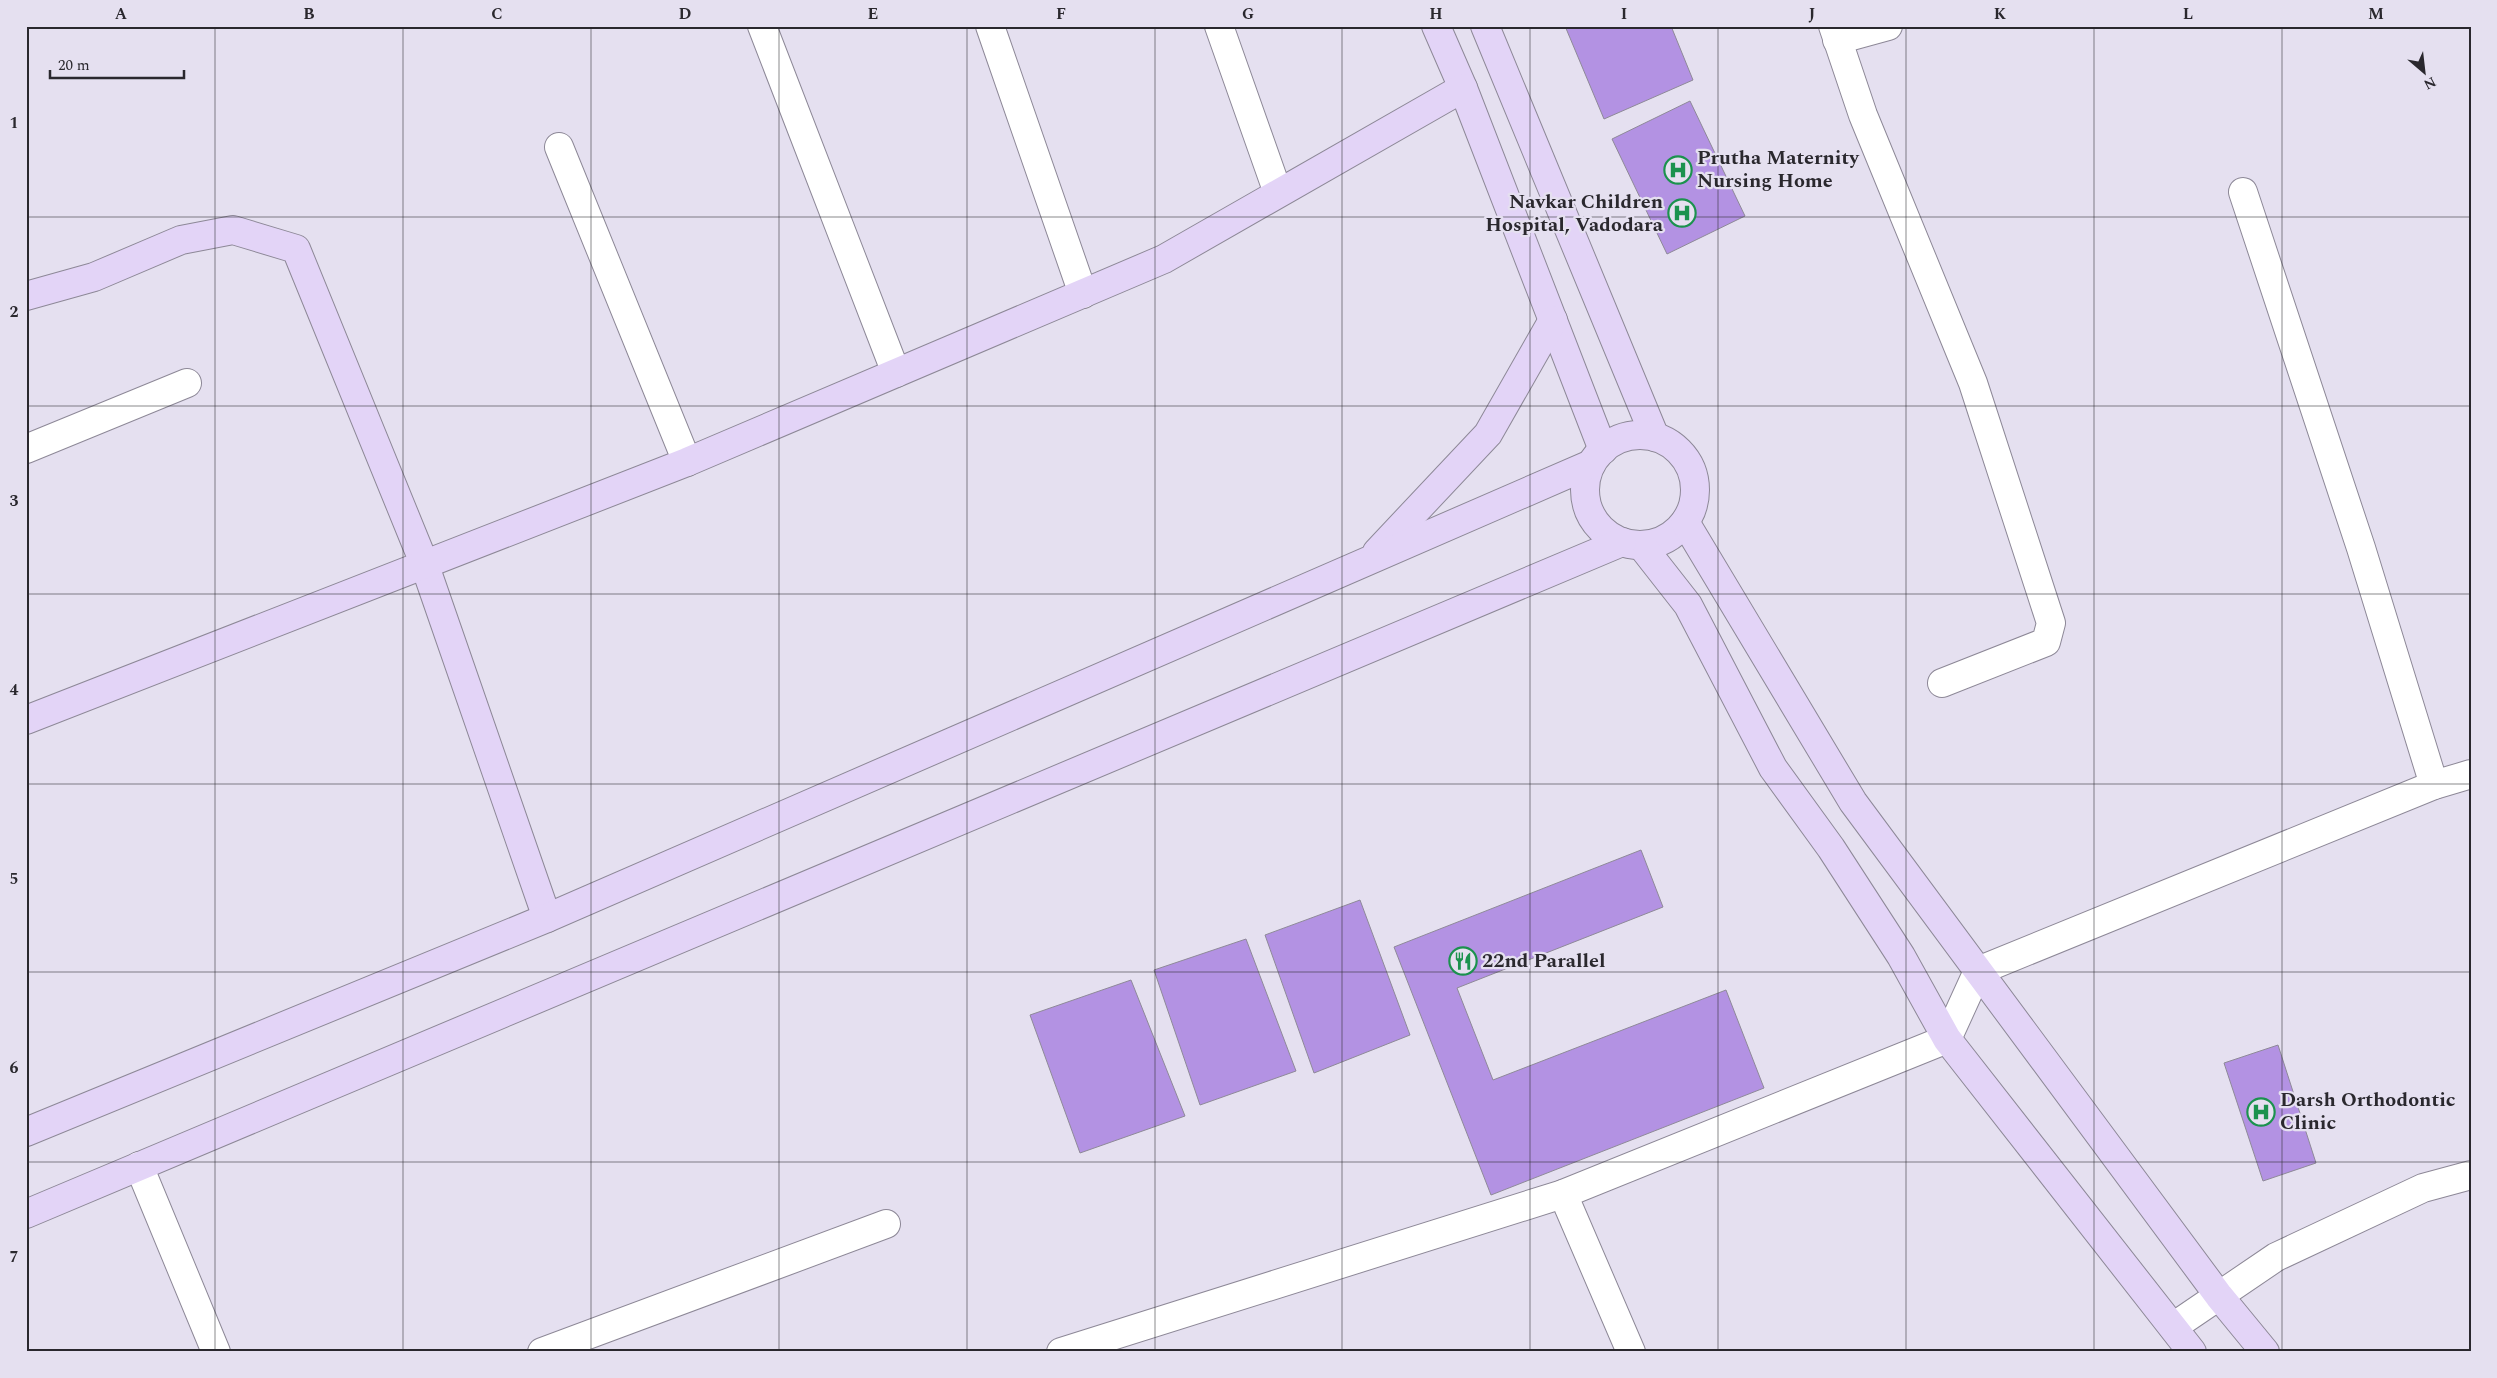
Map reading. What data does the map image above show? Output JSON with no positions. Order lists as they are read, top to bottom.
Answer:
{
  "places": {
    "hospital": ["Prutha Maternity Nursing Home", "Navkar Children Hospital, Vadodara", "Darsh Orthodontic Clinic"],
    "restaurant": ["22nd Parallel"]
  },
  "scale_bar": "20 m",
  "north": "bottom right",
  "grid": {
    "columns": [
      "A",
      "B",
      "C",
      "D",
      "E",
      "F",
      "G",
      "H",
      "I",
      "J",
      "K",
      "L",
      "M"
    ],
    "rows": [
      "1",
      "2",
      "3",
      "4",
      "5",
      "6",
      "7"
    ]
  }
}
